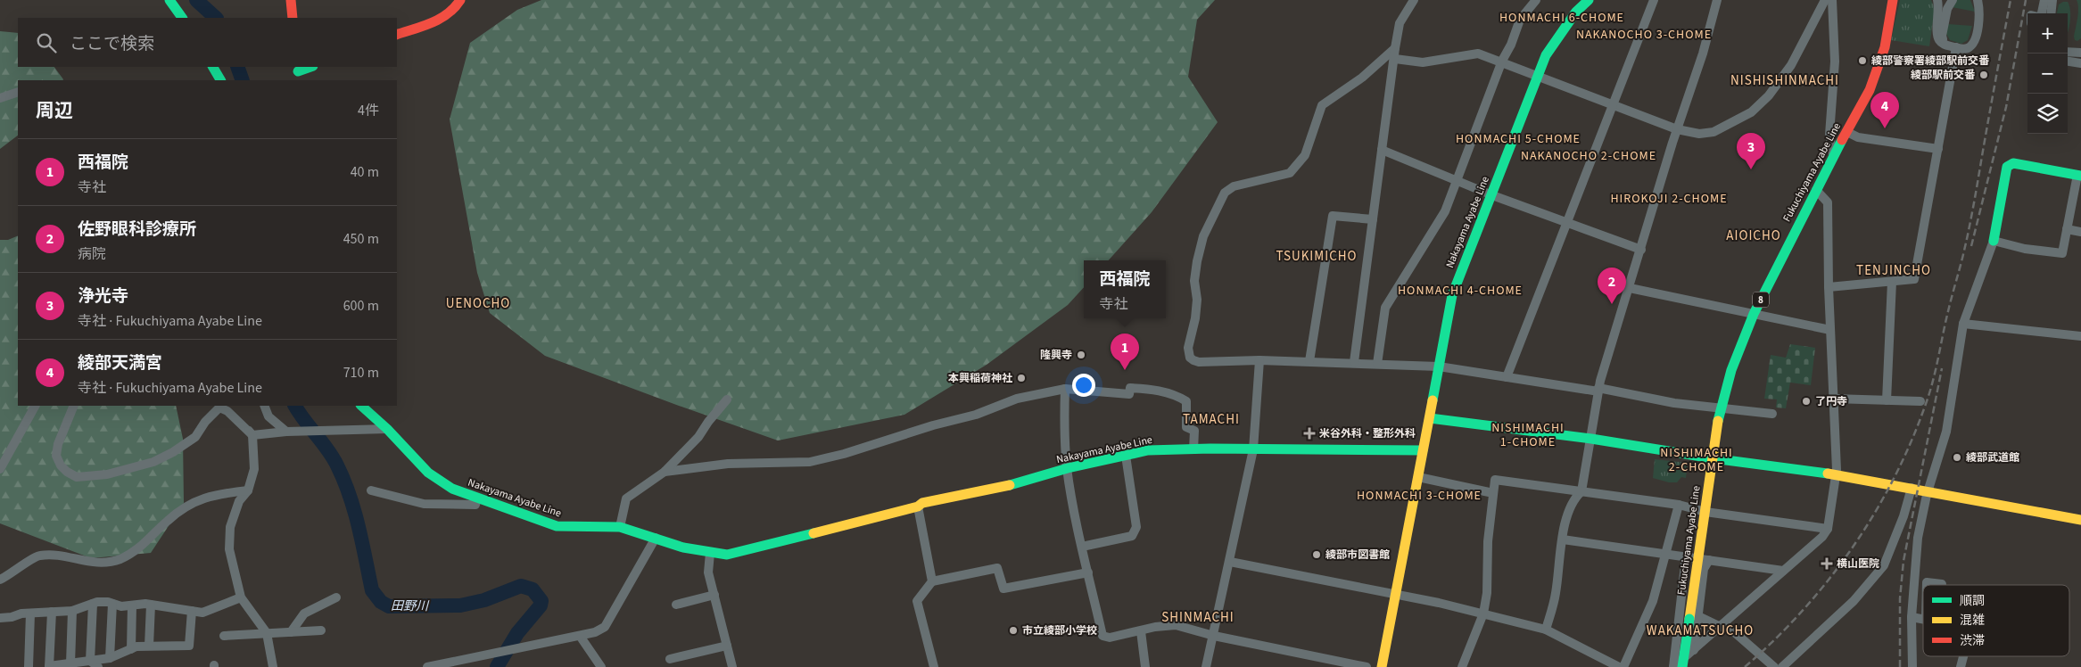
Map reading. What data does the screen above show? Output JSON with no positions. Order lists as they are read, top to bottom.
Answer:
{
  "streets": {
    "main road": ["Fukuchiyama Ayabe Line", "Nakayama Ayabe Line", "8"]
  },
  "districts": [
    "HONMACHI 6-CHOME",
    "NAKANOCHO 3-CHOME",
    "NISHISHINMACHI",
    "HONMACHI 5-CHOME",
    "NAKANOCHO 2-CHOME",
    "HIROKOJI 2-CHOME",
    "AIOICHO",
    "TSUKIMICHO",
    "TENJINCHO",
    "HONMACHI 4-CHOME",
    "UENOCHO",
    "TAMACHI",
    "NISHIMACHI 1-CHOME",
    "NISHIMACHI 2-CHOME",
    "HONMACHI 3-CHOME",
    "SHINMACHI",
    "WAKAMATSUCHO"
  ],
  "water": ["田野川"],
  "places": {
    "other": [
      "綾部警察署綾部駅前交番",
      "綾部駅前交番",
      "隆興寺",
      "本興稲荷神社",
      "了円寺",
      "綾部武道館",
      "綾部市図書館",
      "市立綾部小学校"
    ],
    "health": ["米谷外科・整形外科", "横山医院"]
  },
  "legend": ["順調", "混雑", "渋滞"],
  "page": {
    "map_buttons": ["+", "−"],
    "search": "ここで検索",
    "heading": ["周辺", "4件"],
    "pins": [
      "4",
      "3",
      "2",
      "1"
    ],
    "list": [
      {
        "mark": "1",
        "name": "西福院",
        "note": "寺社",
        "value": "40 m"
      },
      {
        "mark": "2",
        "name": "佐野眼科診療所",
        "note": "病院",
        "value": "450 m"
      },
      {
        "mark": "3",
        "name": "浄光寺",
        "note": "寺社 · Fukuchiyama Ayabe Line",
        "value": "600 m"
      },
      {
        "mark": "4",
        "name": "綾部天満宮",
        "note": "寺社 · Fukuchiyama Ayabe Line",
        "value": "710 m"
      }
    ],
    "popup": ["西福院", "寺社"]
  }
}
